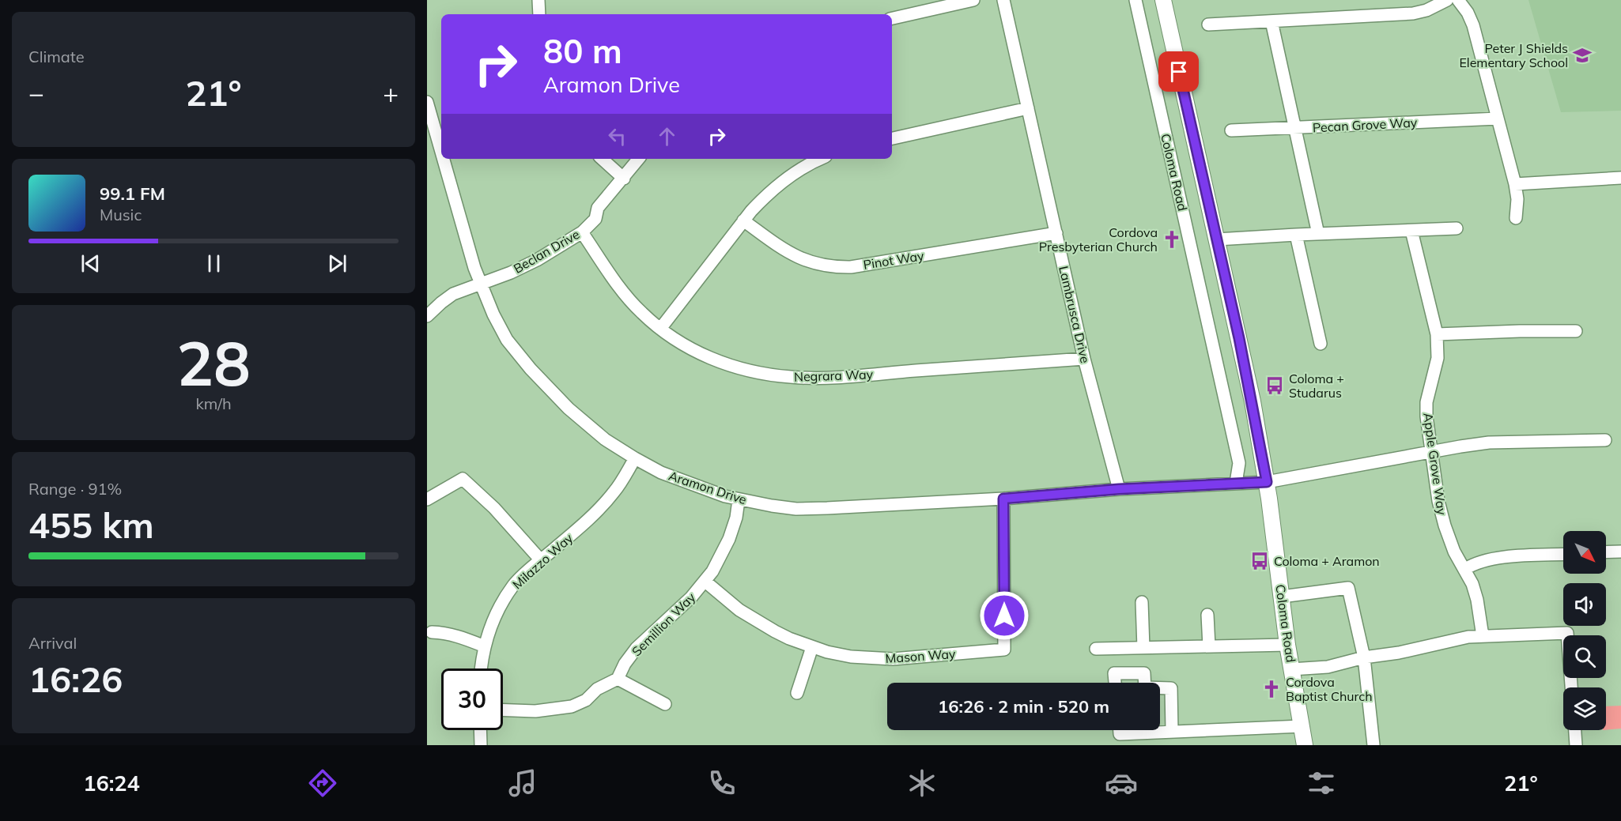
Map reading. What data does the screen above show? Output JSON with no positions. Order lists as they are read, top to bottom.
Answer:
{
  "streets": {
    "main road": ["Coloma Road"],
    "street": [
      "Pecan Grove Way",
      "Beclan Drive",
      "Pinot Way",
      "Lambrusca Drive",
      "Negrara Way",
      "Apple Grove Way",
      "Aramon Drive",
      "Milazzo Way",
      "Semillion Way",
      "Mason Way"
    ]
  },
  "crossings": [
    ["Coloma Road", "Aramon Drive"],
    ["Beclan Drive", "Negrara Way"],
    ["Beclan Drive", "Aramon Drive"],
    ["Pinot Way", "Lambrusca Drive"],
    ["Lambrusca Drive", "Negrara Way"],
    ["Lambrusca Drive", "Aramon Drive"],
    ["Apple Grove Way", "Aramon Drive"],
    ["Aramon Drive", "Milazzo Way"],
    ["Aramon Drive", "Semillion Way"],
    ["Aramon Drive", "Mason Way"],
    ["Semillion Way", "Mason Way"]
  ],
  "places": {
    "school or university": ["Peter J Shields Elementary School"],
    "church": ["Cordova Presbyterian Church", "Cordova Baptist Church"],
    "bus stop": ["Coloma + Studarus", "Coloma + Aramon"]
  },
  "north": "bottom right",
  "page": {
    "tile": [
      "Climate",
      ["28", "km/h"],
      ["Range · 91%", "455 km"],
      ["Arrival", "16:26"]
    ],
    "turn": ["80 m", "Aramon Drive"],
    "heat": ["−", "21°", "+"],
    "song": ["99.1 FM", "Music"],
    "limit": "30",
    "trip": "16:26 · 2 min · 520 m",
    "tabs": ["16:24", "21°"]
  }
}
